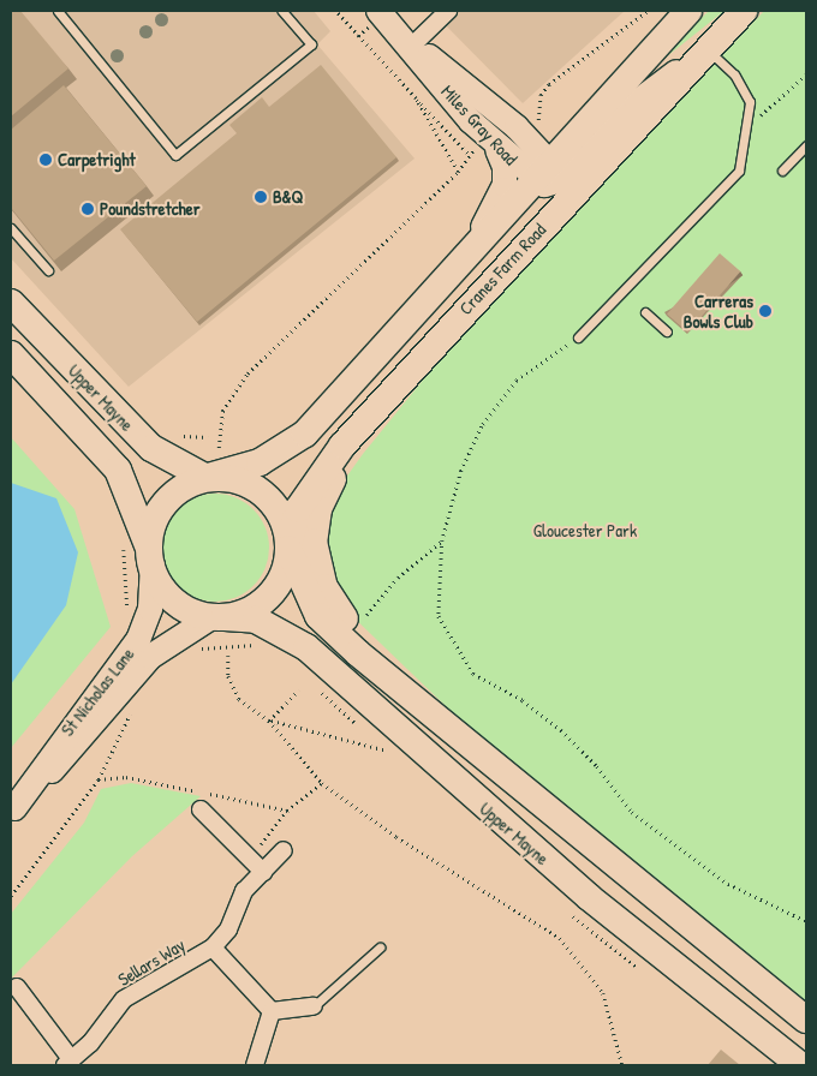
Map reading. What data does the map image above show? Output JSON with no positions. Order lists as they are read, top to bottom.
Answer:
{
  "streets": {
    "main road": ["Cranes Farm Road", "Upper Mayne"],
    "street": ["Miles Gray Road", "St Nicholas Lane", "Sellars Way"]
  },
  "crossings": [
    ["Miles Gray Road", "Cranes Farm Road"],
    ["Cranes Farm Road", "Upper Mayne"],
    ["Cranes Farm Road", "St Nicholas Lane"],
    ["Upper Mayne", "St Nicholas Lane"]
  ],
  "parks": ["Gloucester Park"],
  "places": [
    "Carpetright",
    "B&Q",
    "Poundstretcher",
    "Carreras Bowls Club"
  ]
}
